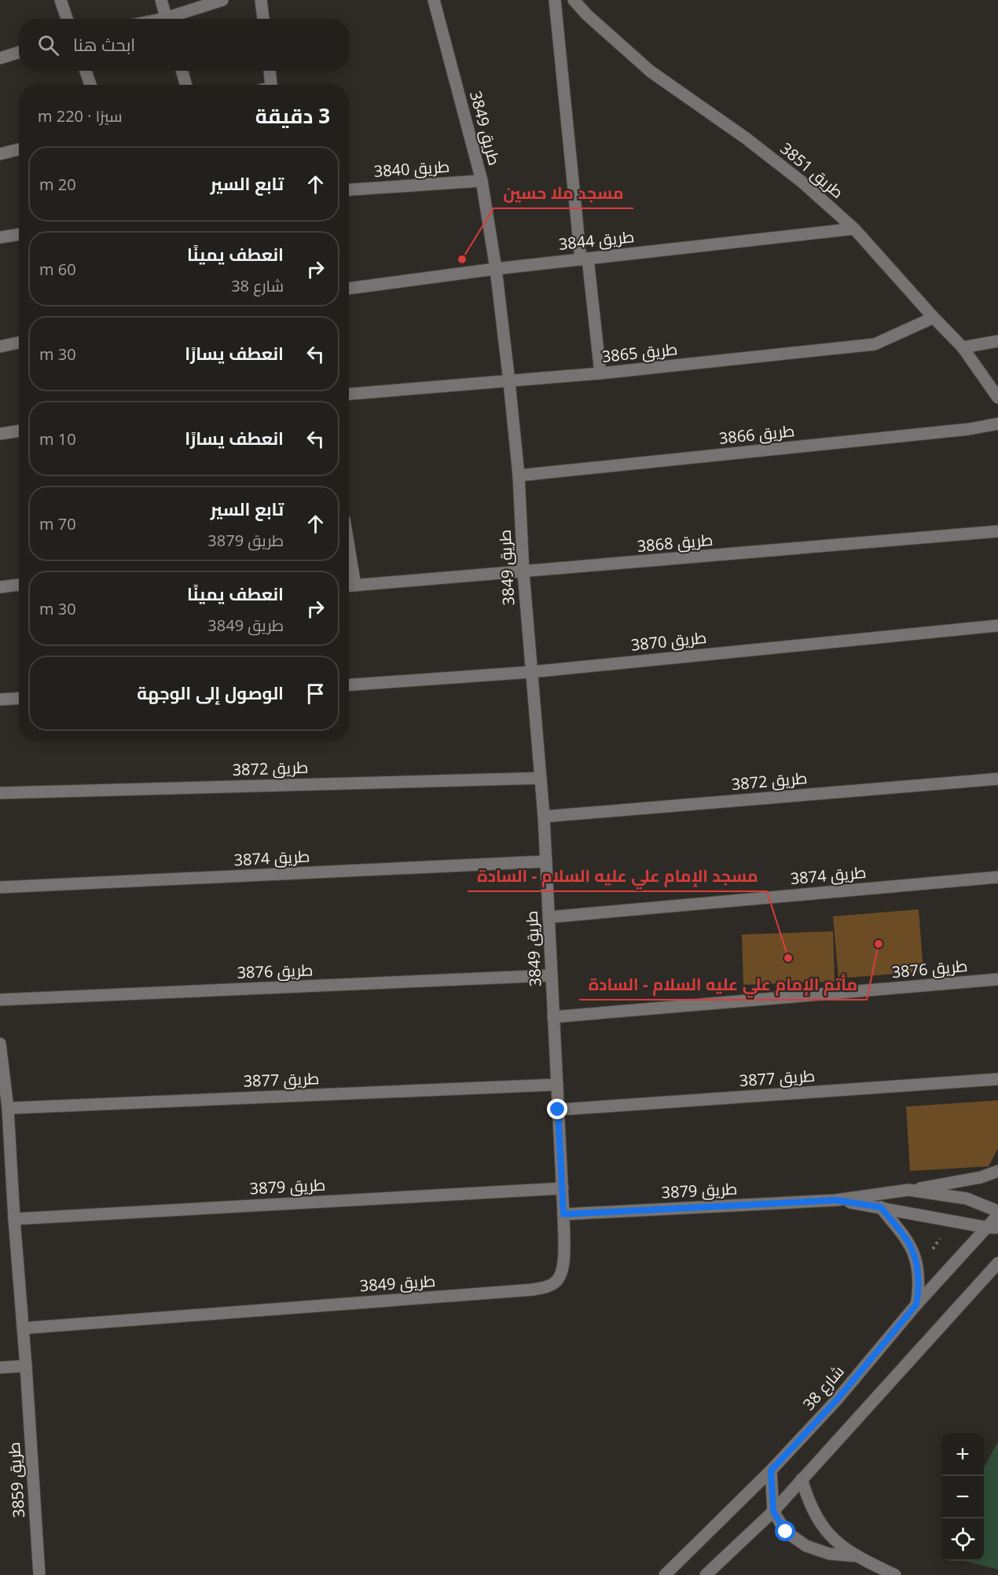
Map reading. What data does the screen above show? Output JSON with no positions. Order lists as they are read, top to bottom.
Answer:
{
  "streets": {
    "street": [
      "طريق 3849",
      "طريق 3840",
      "طريق 3851",
      "طريق 3844",
      "طريق 3865",
      "طريق 3866",
      "طريق 3868",
      "طريق 3870",
      "طريق 3872",
      "طريق 3874",
      "طريق 3876",
      "طريق 3877",
      "طريق 3879",
      "شارع 38",
      "طريق 3859"
    ]
  },
  "crossings": [
    ["طريق 3849", "طريق 3840"],
    ["طريق 3849", "طريق 3844"],
    ["طريق 3849", "طريق 3865"],
    ["طريق 3849", "طريق 3866"],
    ["طريق 3849", "طريق 3868"],
    ["طريق 3849", "طريق 3870"],
    ["طريق 3849", "طريق 3872"],
    ["طريق 3849", "طريق 3874"],
    ["طريق 3849", "طريق 3876"],
    ["طريق 3849", "طريق 3877"],
    ["طريق 3849", "طريق 3879"],
    ["طريق 3849", "طريق 3859"],
    ["طريق 3851", "طريق 3844"],
    ["طريق 3851", "طريق 3865"],
    ["طريق 3877", "طريق 3859"],
    ["طريق 3879", "طريق 3859"]
  ],
  "places": ["مسجد ملا حسين", "مأتم الإمام علي عليه السلام - السادة", "مسجد الإمام علي عليه السلام - السادة"],
  "page": {
    "search": "ابحث هنا",
    "heading": ["3 دقيقة", "سيرًا · 220 m"],
    "list": [
      ["تابع السير", "20 m"],
      ["انعطف يمينًا", "شارع 38", "60 m"],
      ["انعطف يسارًا", "30 m"],
      ["انعطف يسارًا", "10 m"],
      ["تابع السير", "طريق 3879", "70 m"],
      ["انعطف يمينًا", "طريق 3849", "30 m"],
      "الوصول إلى الوجهة"
    ],
    "map_buttons": ["+", "−"]
  }
}
